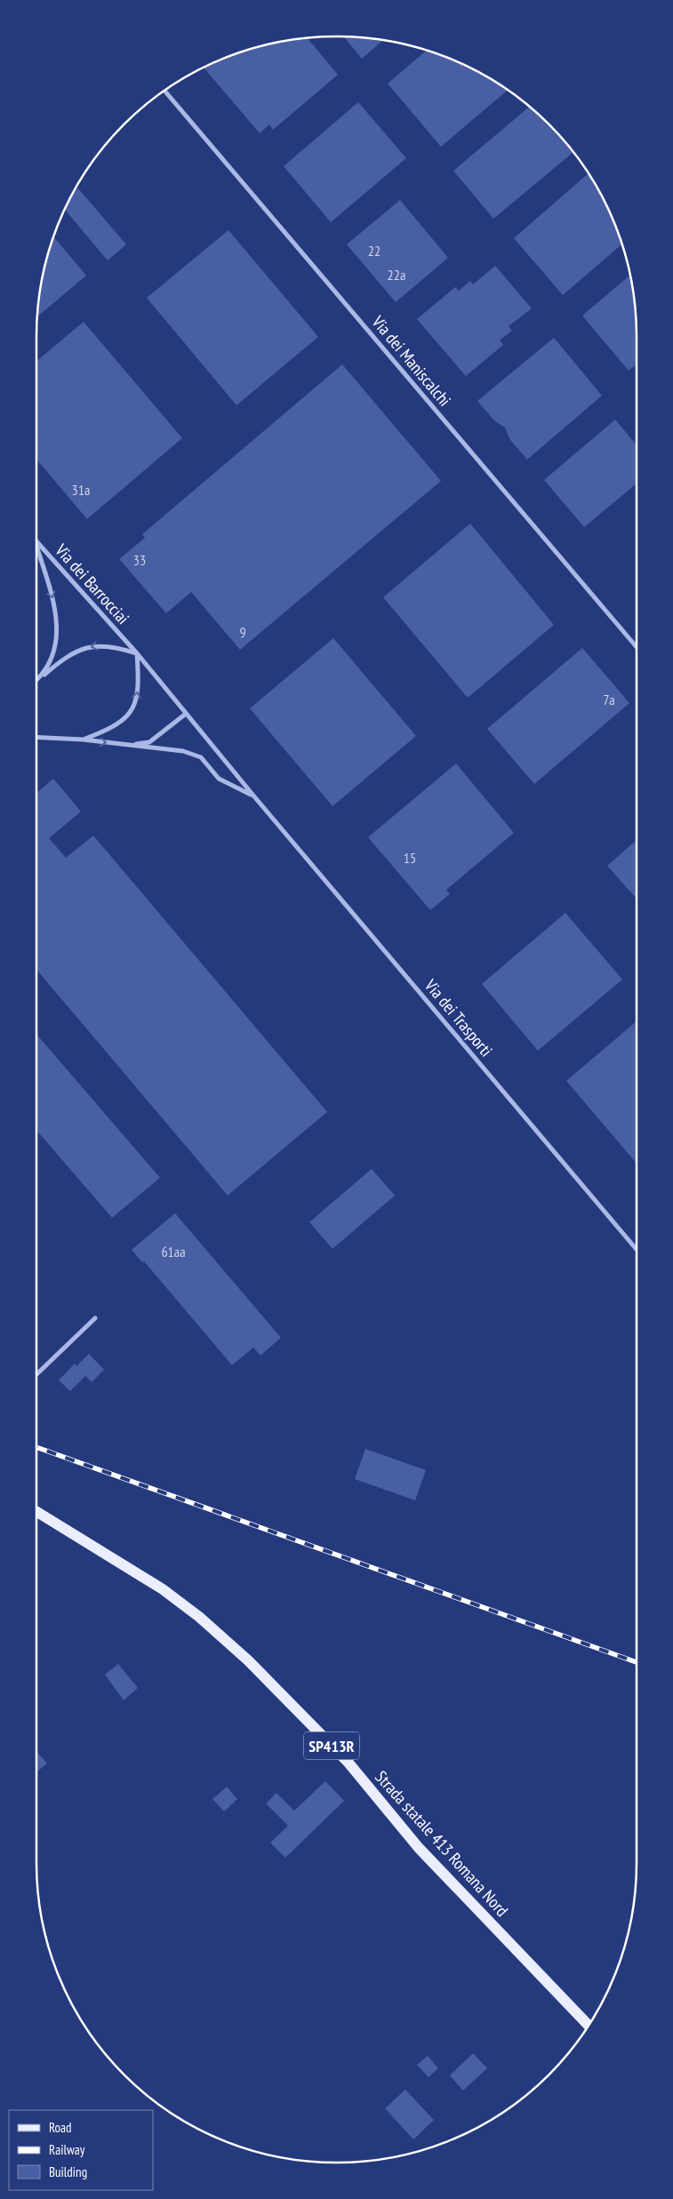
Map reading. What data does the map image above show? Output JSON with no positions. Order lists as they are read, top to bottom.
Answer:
{
  "streets": {
    "main road": ["SP413R", "Strada statale 413 Romana Nord"],
    "street": ["Via dei Maniscalchi", "Via dei Barrocciai", "Via dei Trasporti"]
  },
  "crossings": [
    ["Via dei Barrocciai", "Via dei Trasporti"]
  ],
  "house_numbers": [
    "22",
    "22a",
    "31a",
    "33",
    "9",
    "7a",
    "15",
    "61aa"
  ],
  "legend": ["Road", "Railway", "Building"]
}
